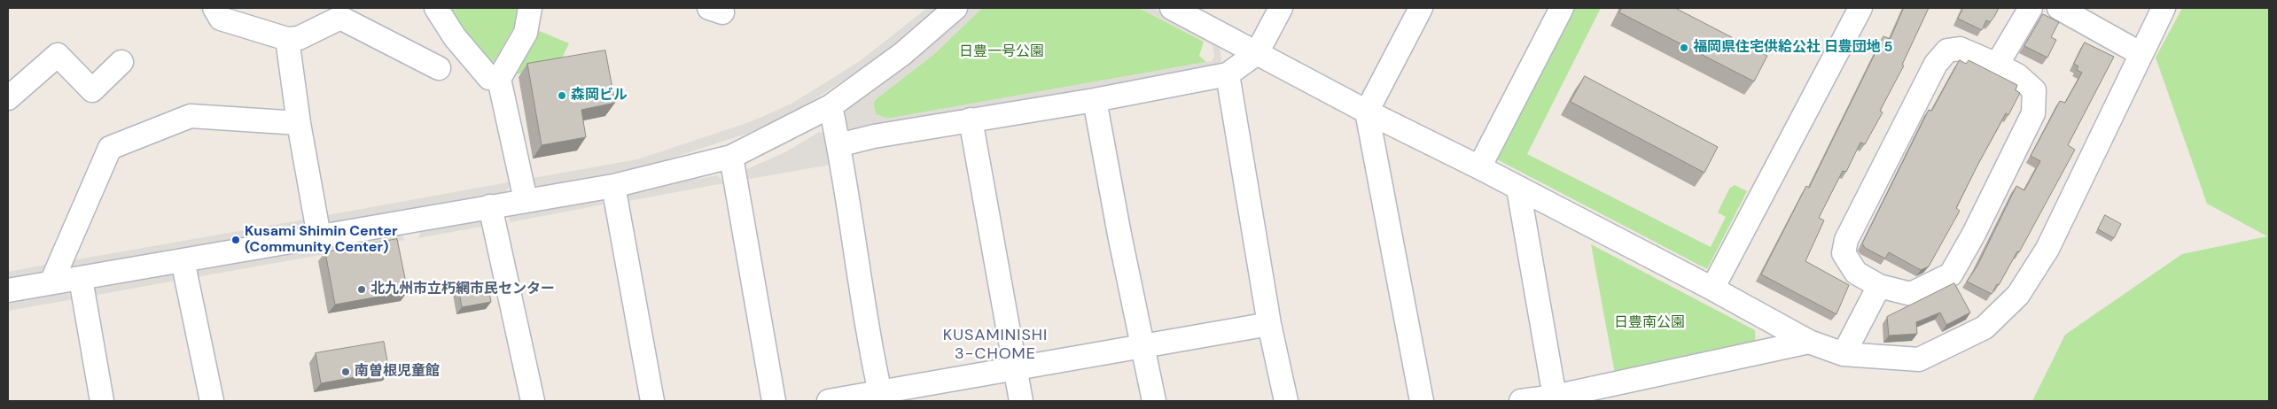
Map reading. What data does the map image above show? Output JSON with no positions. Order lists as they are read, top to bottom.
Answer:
{
  "districts": ["KUSAMINISHI 3-CHOME"],
  "parks": ["日豊一号公園", "日豊南公園"],
  "places": [
    "福岡県住宅供給公社 日豊団地 5",
    "森岡ビル",
    "Kusami Shimin Center (Community Center)",
    "北九州市立朽網市民センター",
    "南曽根児童館"
  ]
}
